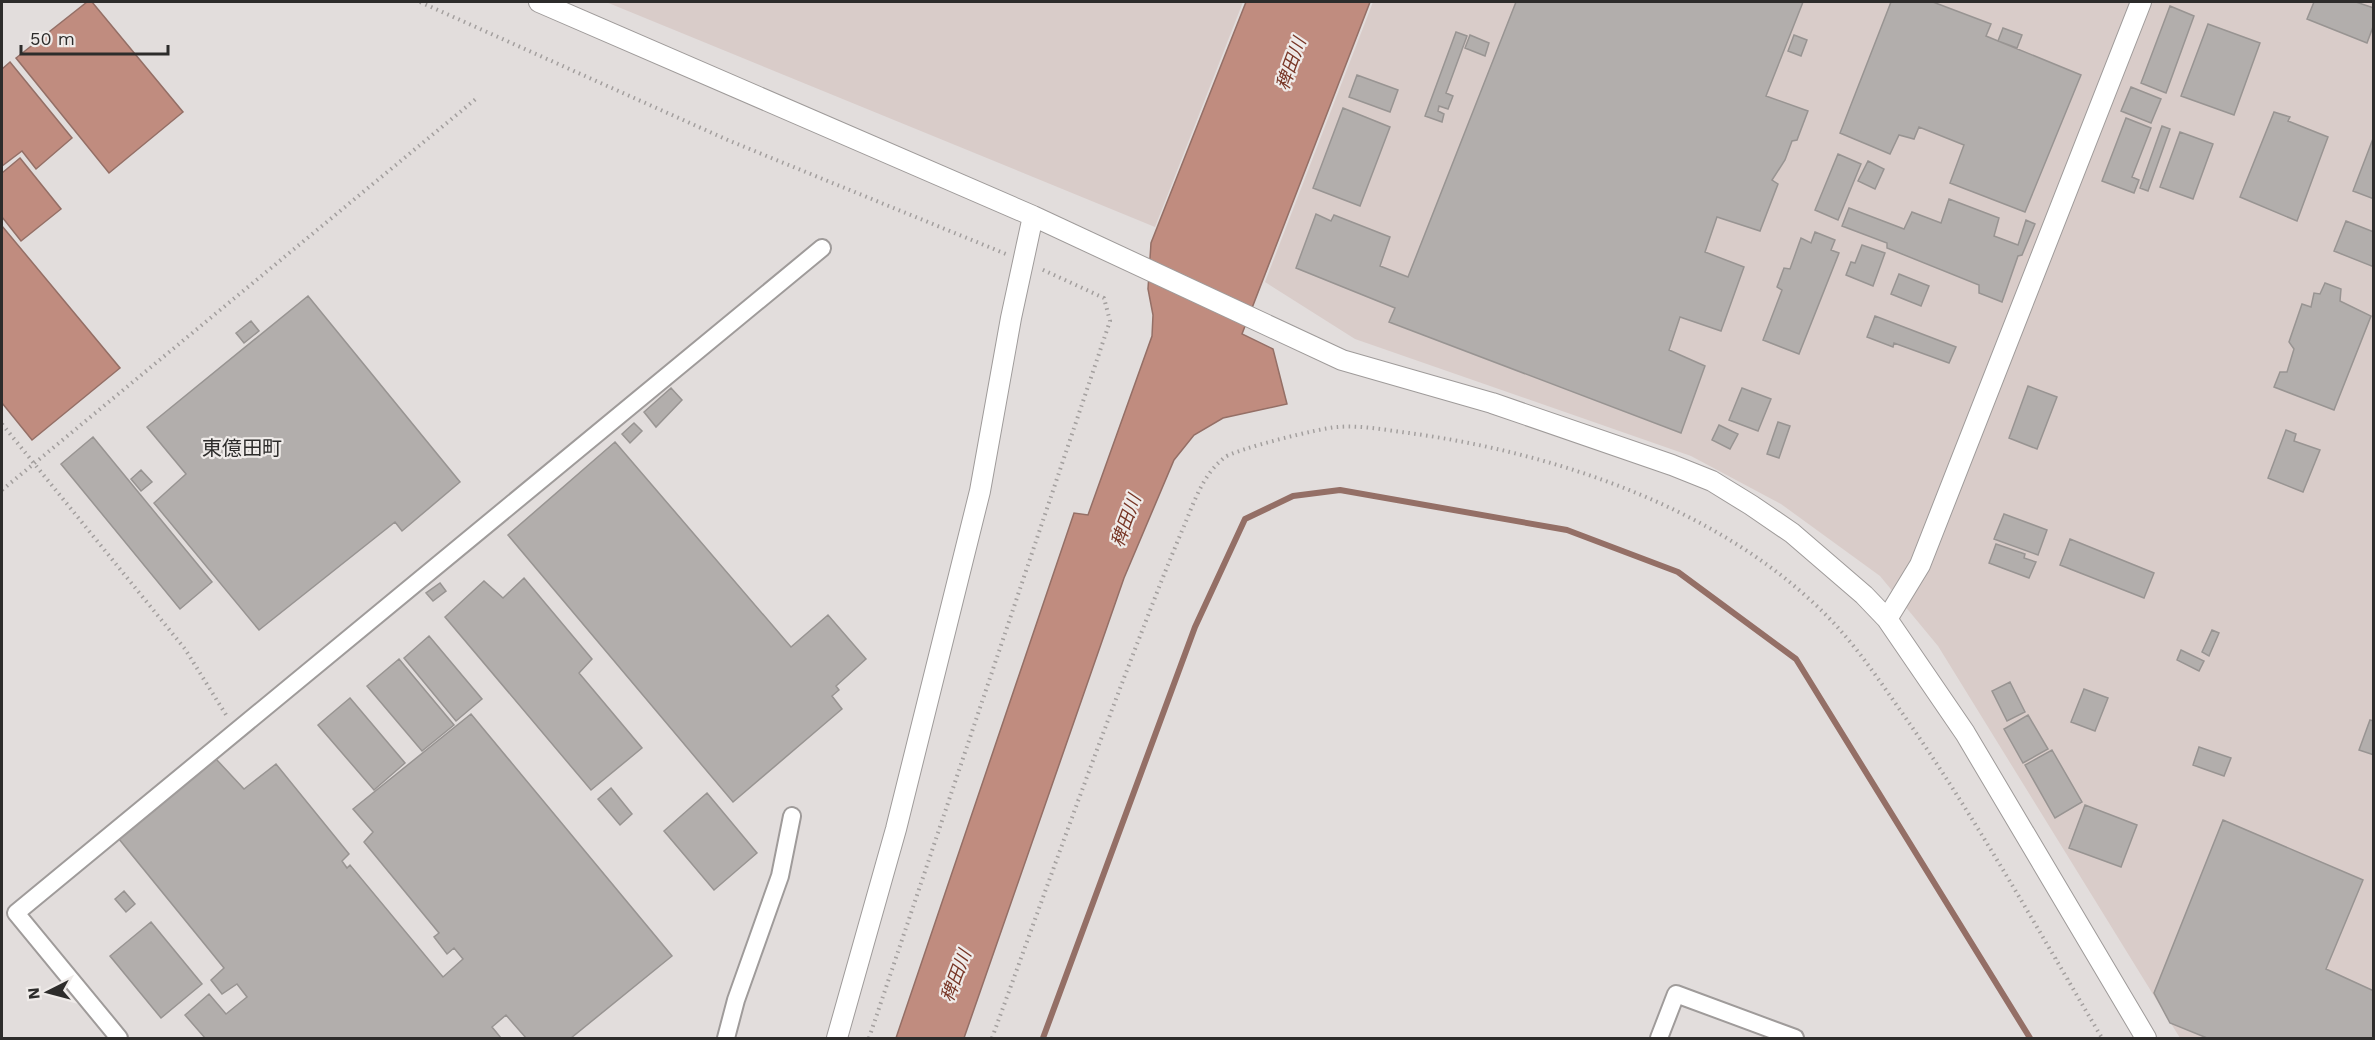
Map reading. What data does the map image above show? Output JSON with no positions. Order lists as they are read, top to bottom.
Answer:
{
  "districts": ["東億田町"],
  "water": ["稗田川"],
  "scale_bar": "50 m",
  "north": "left"
}
